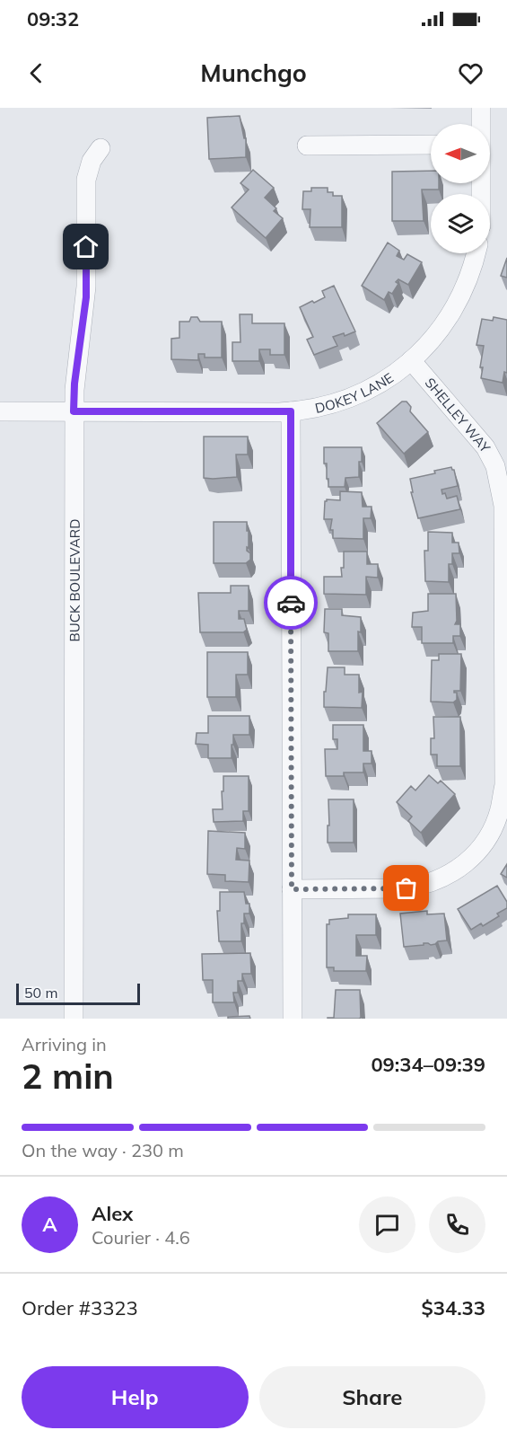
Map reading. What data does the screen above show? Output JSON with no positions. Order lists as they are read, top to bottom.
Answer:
{
  "streets": {
    "street": ["DOKEY LANE", "SHELLEY WAY", "BUCK BOULEVARD"]
  },
  "crossings": [
    ["DOKEY LANE", "SHELLEY WAY"],
    ["DOKEY LANE", "BUCK BOULEVARD"]
  ],
  "scale_bar": "50 m",
  "north": "left",
  "page": {
    "status": "09:32",
    "header": "Munchgo",
    "scale": "50 m",
    "heading": ["2 min", "Arriving in", "09:34–09:39"],
    "panel": [
      "Alex",
      "Courier · 4.6",
      "Order #3323",
      "$34.33"
    ],
    "bar": "On the way · 230 m",
    "round": "A",
    "buttons": ["Help", "Share"]
  }
}
